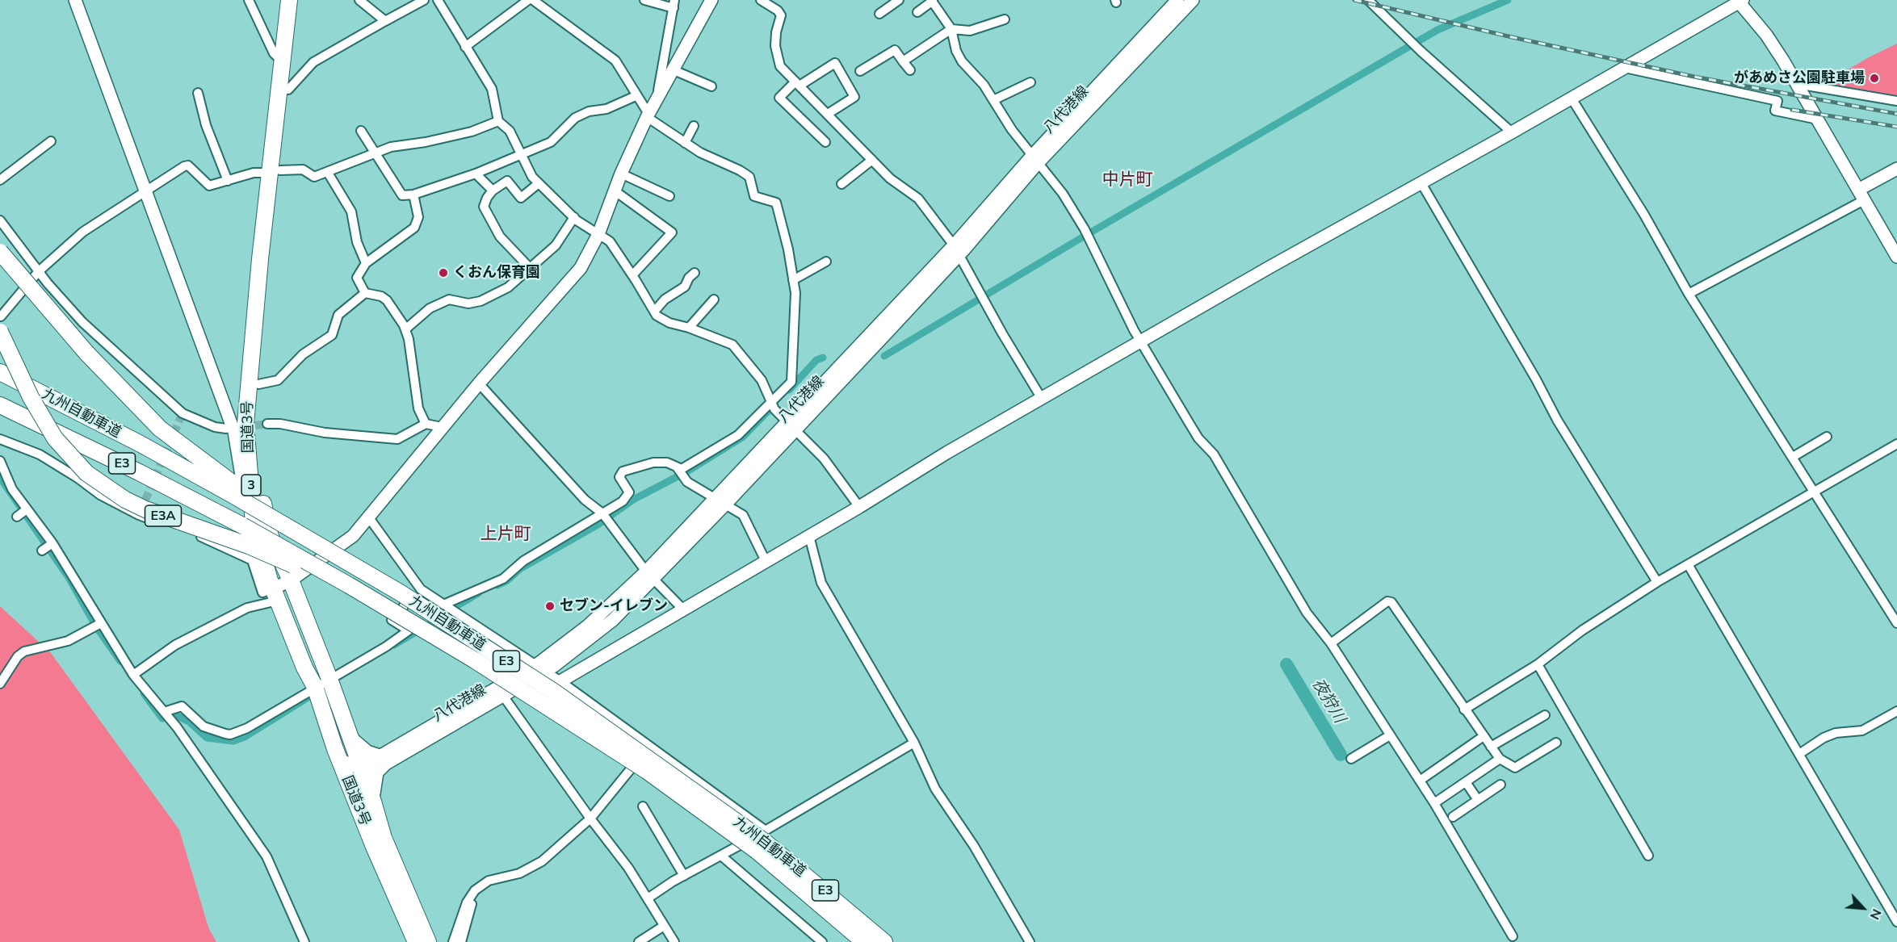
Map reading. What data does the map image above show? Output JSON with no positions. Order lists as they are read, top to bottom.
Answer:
{
  "streets": {
    "highway": [
      "九州自動車道",
      "国道3号",
      "E3",
      "3",
      "E3A"
    ],
    "street": ["八代港線"]
  },
  "crossings": [
    ["八代港線", "国道3号"],
    ["九州自動車道", "E3A"]
  ],
  "districts": ["中片町", "上片町"],
  "water": ["夜狩川"],
  "places": ["があめさ公園駐車場", "くおん保育園", "セブン-イレブン"],
  "north": "bottom right"
}
